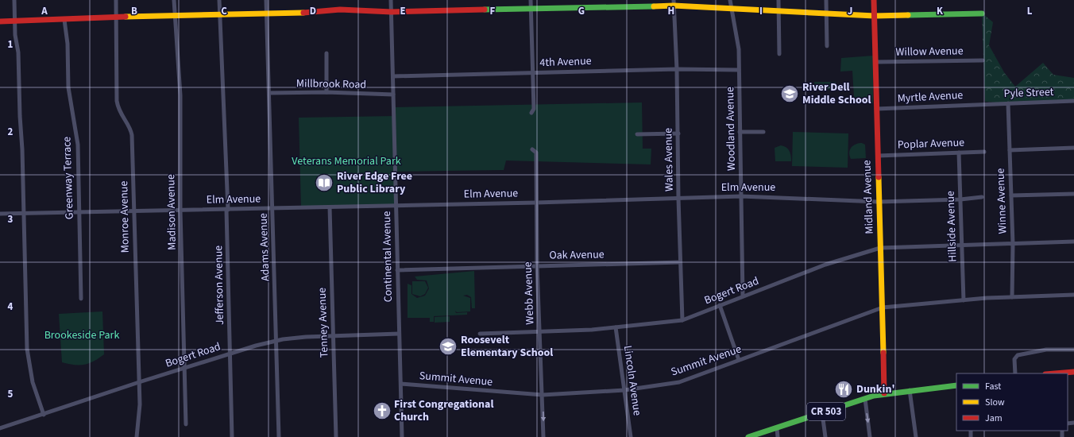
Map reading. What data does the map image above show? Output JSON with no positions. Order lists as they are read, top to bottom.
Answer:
{
  "streets": {
    "street": [
      "Willow Avenue",
      "4th Avenue",
      "Millbrook Road",
      "Pyle Street",
      "Myrtle Avenue",
      "Woodland Avenue",
      "Poplar Avenue",
      "Wales Avenue",
      "Greenway Terrace",
      "Elm Avenue",
      "Midland Avenue",
      "Winne Avenue",
      "Madison Avenue",
      "Monroe Avenue",
      "Hillside Avenue",
      "Adams Avenue",
      "Oak Avenue",
      "Continental Avenue",
      "Jefferson Avenue",
      "Bogert Road",
      "Webb Avenue",
      "Tenney Avenue",
      "Summit Avenue",
      "Lincoln Avenue",
      "CR 503"
    ]
  },
  "crossings": [
    ["Willow Avenue", "Midland Avenue"],
    ["4th Avenue", "Woodland Avenue"],
    ["4th Avenue", "Wales Avenue"],
    ["4th Avenue", "Continental Avenue"],
    ["Millbrook Road", "Adams Avenue"],
    ["Millbrook Road", "Continental Avenue"],
    ["Pyle Street", "Myrtle Avenue"],
    ["Pyle Street", "Winne Avenue"],
    ["Myrtle Avenue", "Midland Avenue"],
    ["Woodland Avenue", "Elm Avenue"],
    ["Woodland Avenue", "Bogert Road"],
    ["Poplar Avenue", "Midland Avenue"],
    ["Poplar Avenue", "Hillside Avenue"],
    ["Wales Avenue", "Elm Avenue"],
    ["Wales Avenue", "Oak Avenue"],
    ["Wales Avenue", "Bogert Road"],
    ["Greenway Terrace", "Elm Avenue"],
    ["Elm Avenue", "Midland Avenue"],
    ["Elm Avenue", "Madison Avenue"],
    ["Elm Avenue", "Monroe Avenue"],
    ["Elm Avenue", "Hillside Avenue"],
    ["Elm Avenue", "Adams Avenue"],
    ["Elm Avenue", "Continental Avenue"],
    ["Elm Avenue", "Jefferson Avenue"],
    ["Elm Avenue", "Webb Avenue"],
    ["Elm Avenue", "Tenney Avenue"],
    ["Midland Avenue", "Bogert Road"],
    ["Midland Avenue", "Summit Avenue"],
    ["Midland Avenue", "CR 503"],
    ["Winne Avenue", "Bogert Road"],
    ["Winne Avenue", "Summit Avenue"],
    ["Madison Avenue", "Bogert Road"],
    ["Monroe Avenue", "Bogert Road"],
    ["Hillside Avenue", "Bogert Road"],
    ["Hillside Avenue", "Summit Avenue"],
    ["Adams Avenue", "Bogert Road"],
    ["Oak Avenue", "Continental Avenue"],
    ["Oak Avenue", "Webb Avenue"],
    ["Continental Avenue", "Bogert Road"],
    ["Continental Avenue", "Summit Avenue"],
    ["Jefferson Avenue", "Bogert Road"],
    ["Bogert Road", "Webb Avenue"],
    ["Bogert Road", "Tenney Avenue"],
    ["Bogert Road", "Lincoln Avenue"],
    ["Webb Avenue", "Summit Avenue"],
    ["Summit Avenue", "Lincoln Avenue"]
  ],
  "parks": ["Veterans Memorial Park", "Brookeside Park"],
  "places": {
    "school or university": ["River Dell Middle School", "Roosevelt Elementary School"],
    "library": ["River Edge Free Public Library"],
    "restaurant": ["Dunkin'"],
    "church": ["First Congregational Church"]
  },
  "legend": ["Fast", "Slow", "Jam"],
  "grid": {
    "columns": [
      "A",
      "B",
      "C",
      "D",
      "E",
      "F",
      "G",
      "H",
      "I",
      "J",
      "K",
      "L"
    ],
    "rows": [
      "1",
      "2",
      "3",
      "4",
      "5"
    ]
  }
}
